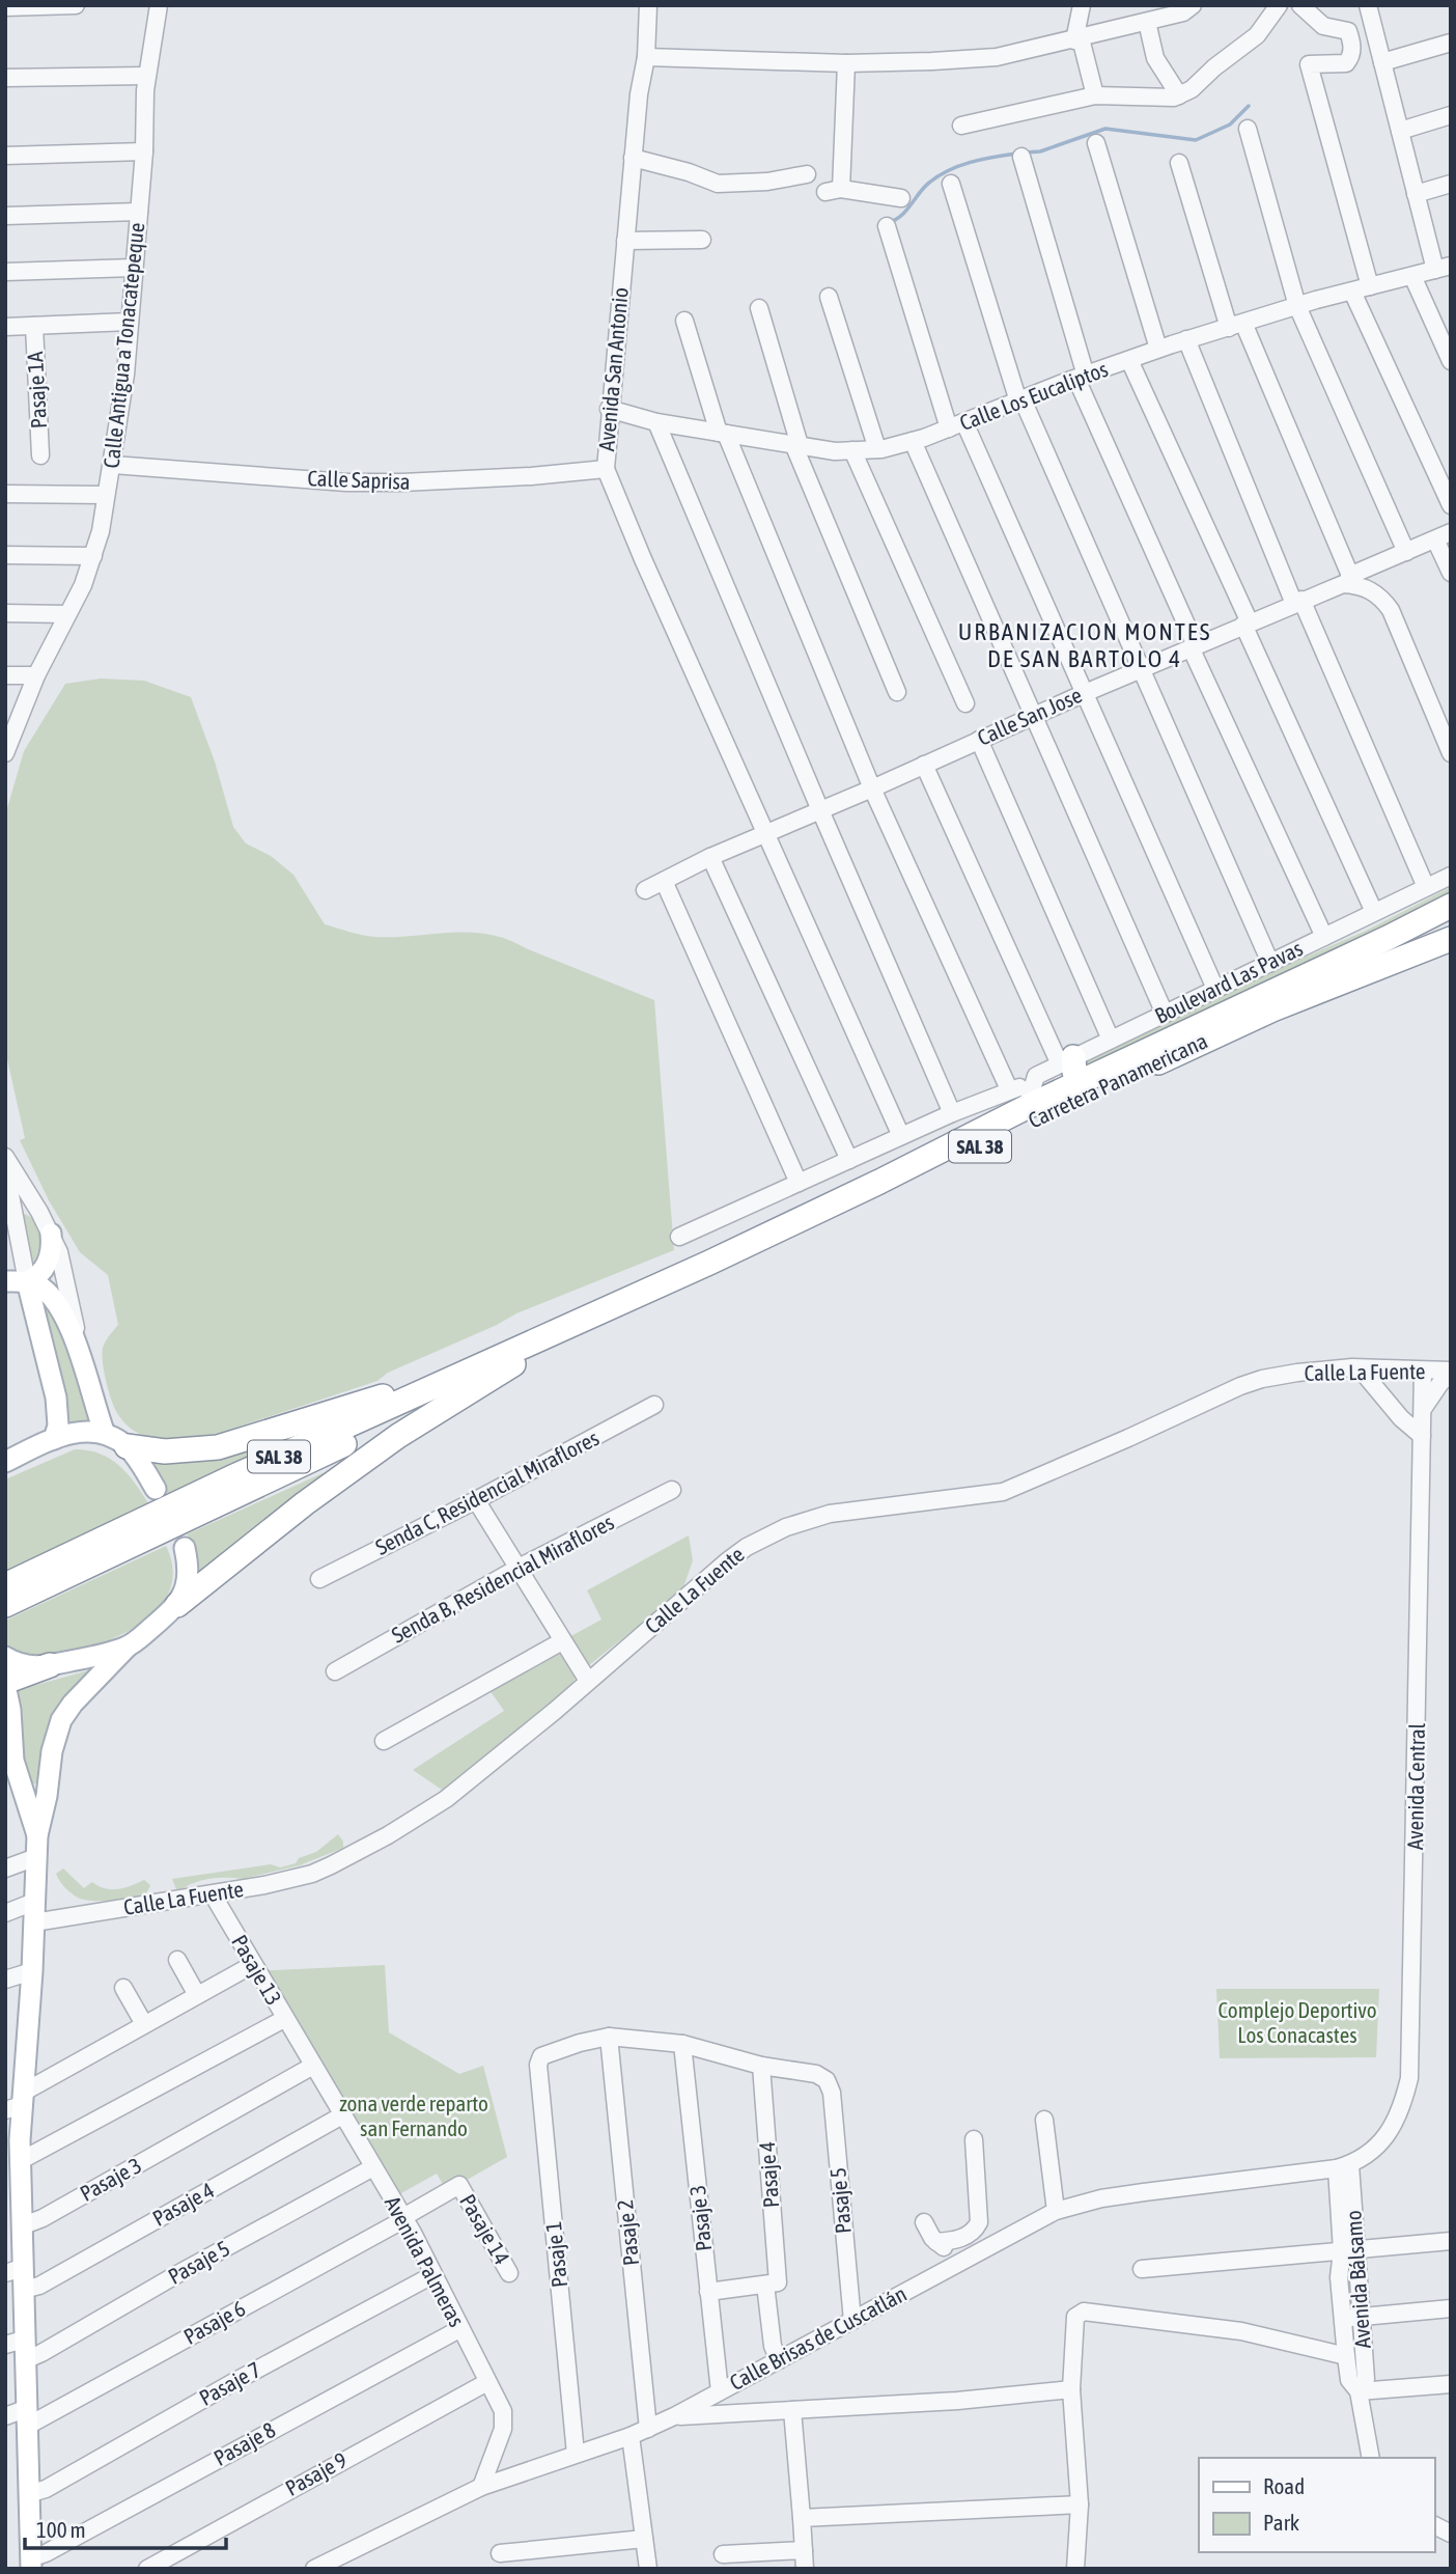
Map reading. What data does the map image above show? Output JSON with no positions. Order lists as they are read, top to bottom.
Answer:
{
  "streets": {
    "highway": ["Carretera Panamericana", "SAL 38"],
    "street": [
      "Calle Antigua a Tonacatepeque",
      "Avenida San Antonio",
      "Pasaje 1A",
      "Calle Los Eucaliptos",
      "Calle Saprisa",
      "Calle San Jose",
      "Boulevard Las Pavas",
      "Calle La Fuente",
      "Senda C, Residencial Miraflores",
      "Senda B, Residencial Miraflores",
      "Avenida Central",
      "Pasaje 13",
      "Pasaje 4",
      "Pasaje 3",
      "Pasaje 5",
      "Pasaje 14",
      "Pasaje 2",
      "Pasaje 1",
      "Avenida Palmeras",
      "Avenida Bálsamo",
      "Pasaje 6",
      "Calle Brisas de Cuscatlán",
      "Pasaje 7",
      "Pasaje 8",
      "Pasaje 9"
    ]
  },
  "crossings": [
    ["Calle Antigua a Tonacatepeque", "Calle Saprisa"],
    ["Avenida San Antonio", "Calle Los Eucaliptos"],
    ["Avenida San Antonio", "Calle Saprisa"],
    ["Avenida San Antonio", "Calle San Jose"],
    ["Avenida San Antonio", "Boulevard Las Pavas"],
    ["Carretera Panamericana", "SAL 38"],
    ["Calle La Fuente", "Avenida Central"],
    ["Calle La Fuente", "Pasaje 13"],
    ["Avenida Central", "Avenida Bálsamo"],
    ["Avenida Central", "Calle Brisas de Cuscatlán"],
    ["Pasaje 13", "Avenida Palmeras"],
    ["Pasaje 4", "Pasaje 5"],
    ["Pasaje 4", "Avenida Palmeras"],
    ["Pasaje 4", "Calle Brisas de Cuscatlán"],
    ["Pasaje 3", "Avenida Palmeras"],
    ["Pasaje 3", "Calle Brisas de Cuscatlán"],
    ["Pasaje 5", "Avenida Palmeras"],
    ["Pasaje 5", "Calle Brisas de Cuscatlán"],
    ["Pasaje 14", "Pasaje 6"],
    ["Pasaje 2", "Pasaje 1"],
    ["Pasaje 2", "Calle Brisas de Cuscatlán"],
    ["Pasaje 1", "Calle Brisas de Cuscatlán"],
    ["Avenida Palmeras", "Pasaje 6"],
    ["Avenida Palmeras", "Calle Brisas de Cuscatlán"],
    ["Avenida Palmeras", "Pasaje 7"],
    ["Avenida Palmeras", "Pasaje 8"],
    ["Avenida Palmeras", "Pasaje 9"],
    ["Avenida Bálsamo", "Calle Brisas de Cuscatlán"]
  ],
  "districts": ["URBANIZACION MONTES DE SAN BARTOLO 4"],
  "parks": ["Complejo Deportivo Los Conacastes", "zona verde reparto san Fernando"],
  "legend": ["Road", "Park"],
  "scale_bar": "100 m"
}
